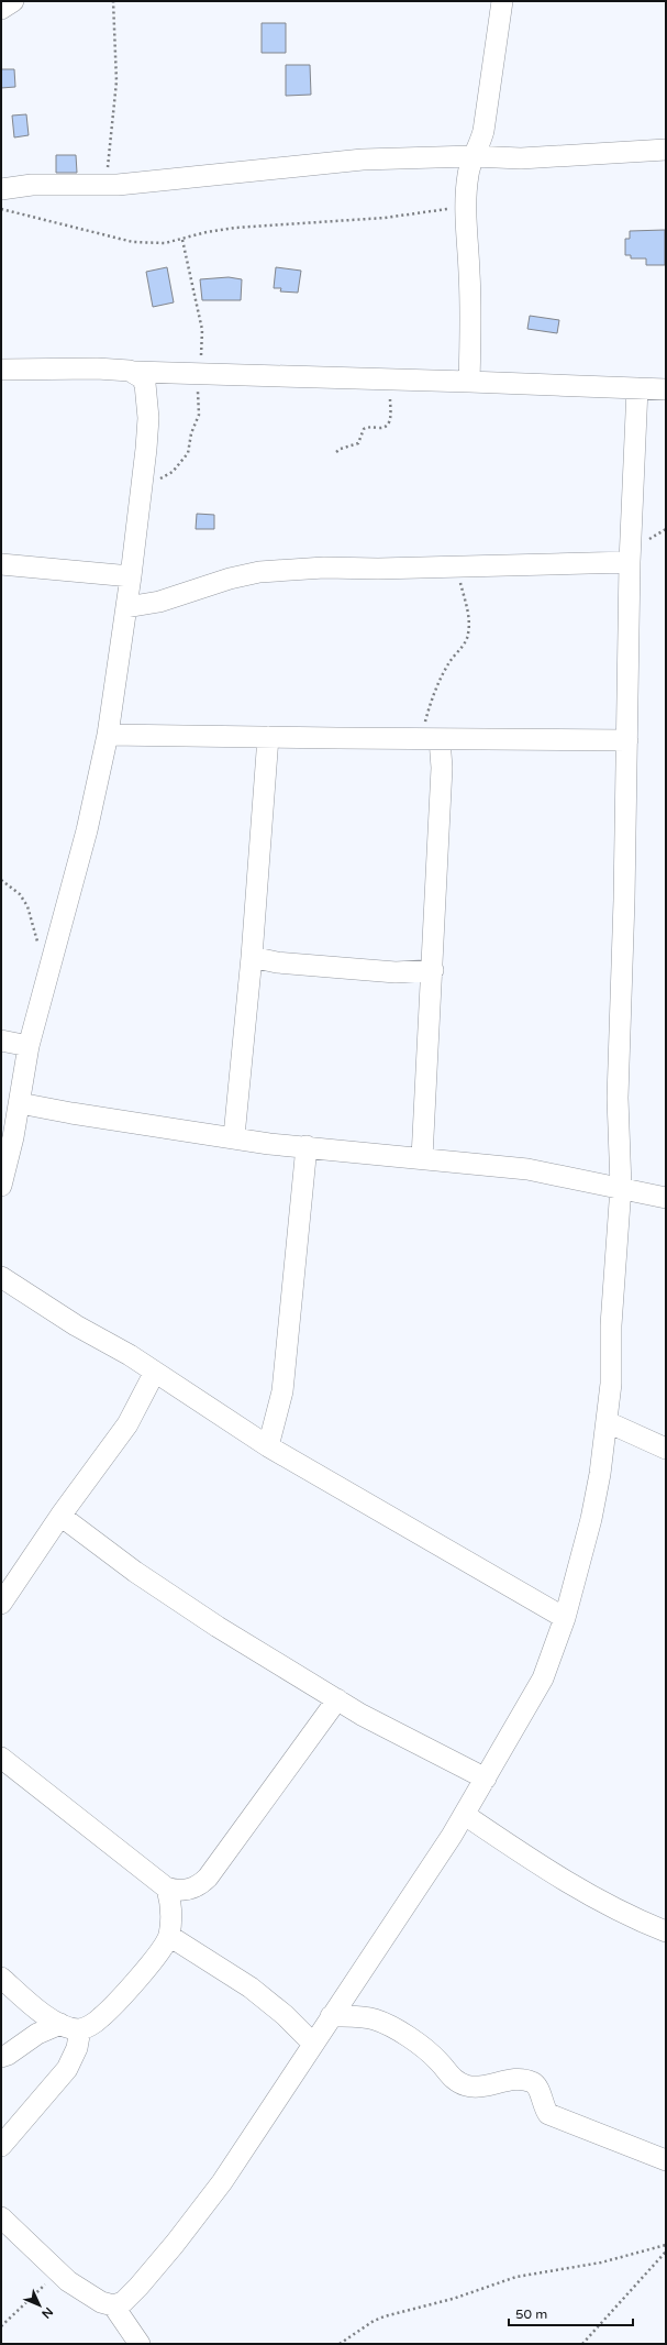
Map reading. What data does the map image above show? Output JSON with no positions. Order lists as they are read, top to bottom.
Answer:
{
  "scale_bar": "50 m",
  "north": "bottom right"
}
